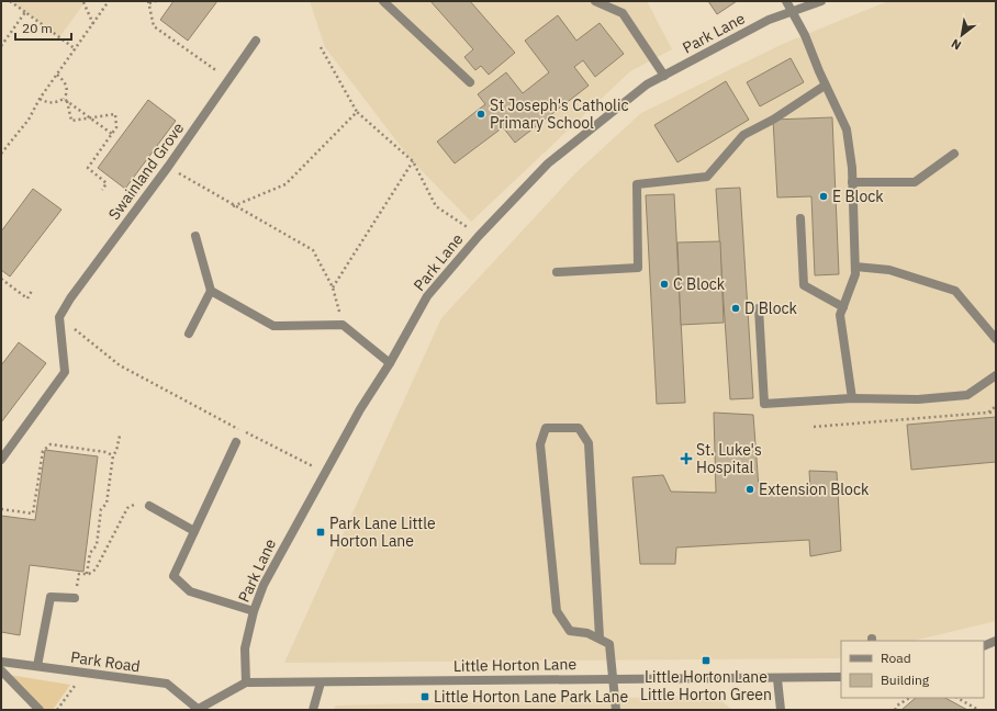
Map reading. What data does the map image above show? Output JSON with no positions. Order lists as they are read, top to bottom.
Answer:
{
  "streets": {
    "street": [
      "Park Lane",
      "Swainland Grove",
      "Park Road",
      "Little Horton Lane"
    ]
  },
  "crossings": [
    ["Park Lane", "Little Horton Lane"],
    ["Park Road", "Little Horton Lane"]
  ],
  "places": {
    "other": [
      "St Joseph's Catholic Primary School",
      "E Block",
      "C Block",
      "D Block",
      "Extension Block"
    ],
    "health": ["St. Luke's Hospital"],
    "transit": ["Park Lane Little Horton Lane", "Little Horton Lane Little Horton Green", "Little Horton Lane Park Lane"]
  },
  "legend": ["Road", "Building"],
  "scale_bar": "20 m",
  "north": "bottom left"
}
